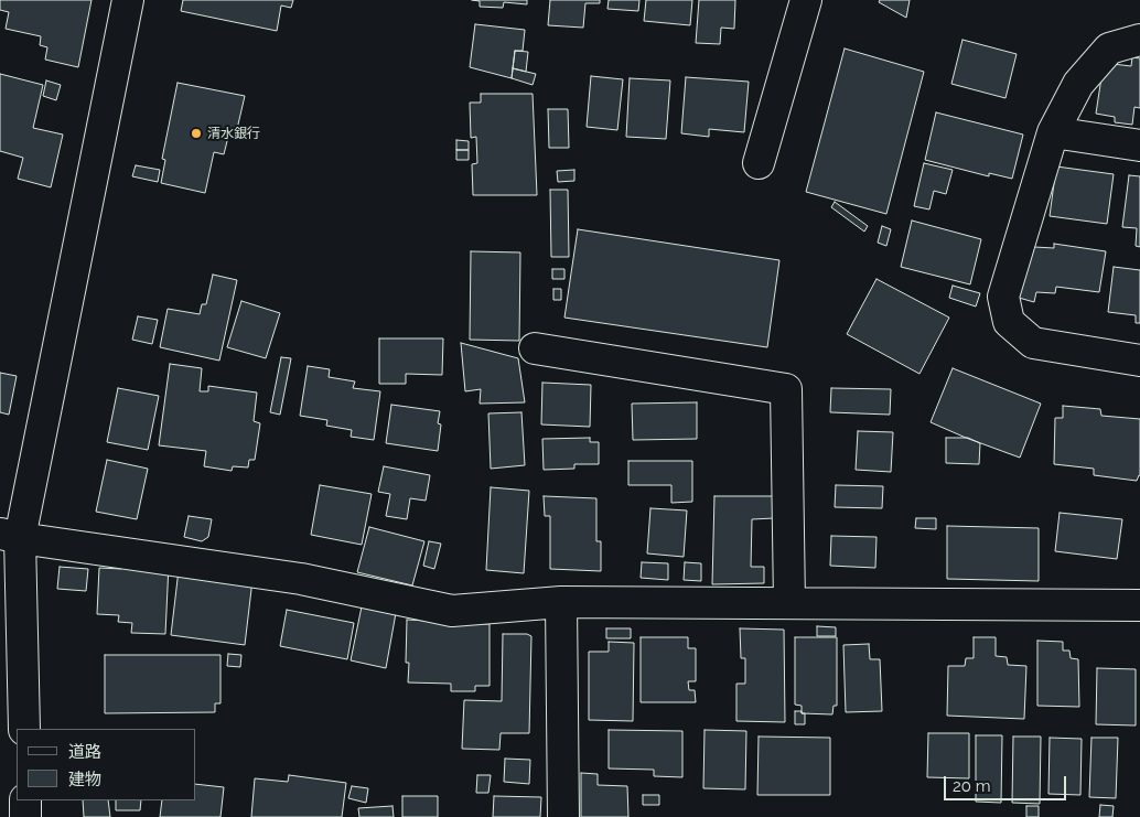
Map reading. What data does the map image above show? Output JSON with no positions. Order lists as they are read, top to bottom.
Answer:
{
  "places": ["清水銀行"],
  "legend": ["道路", "建物"],
  "scale_bar": "20 m"
}
